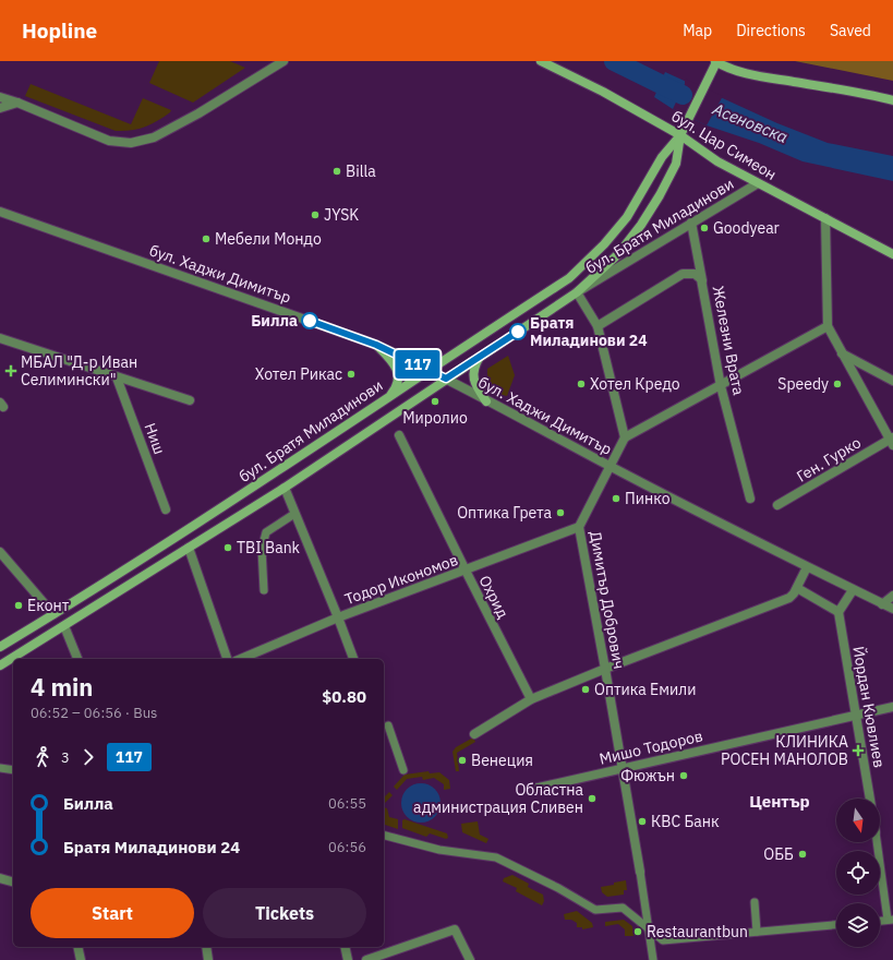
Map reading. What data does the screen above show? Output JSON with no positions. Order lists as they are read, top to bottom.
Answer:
{
  "streets": {
    "main road": ["бул. Цар Симеон", "бул. Братя Миладинови"],
    "street": [
      "бул. Хаджи Димитър",
      "Железни Врата",
      "Ниш",
      "Ген. Гурко",
      "Тодор Икономов",
      "Охрид",
      "Димитър Добрович",
      "Йордан Кювлиев",
      "Мишо Тодоров"
    ]
  },
  "crossings": [
    ["бул. Цар Симеон", "бул. Братя Миладинови"],
    ["бул. Братя Миладинови", "бул. Хаджи Димитър"],
    ["бул. Хаджи Димитър", "Димитър Добрович"],
    ["Тодор Икономов", "Охрид"],
    ["Тодор Икономов", "Димитър Добрович"],
    ["Димитър Добрович", "Мишо Тодоров"],
    ["Йордан Кювлиев", "Мишо Тодоров"]
  ],
  "districts": ["Център"],
  "water": ["Асеновска"],
  "places": {
    "other": [
      "Billa",
      "JYSK",
      "Goodyear",
      "Мебели Мондо",
      "Билла",
      "Братя Миладинови 24",
      "Хотел Рикас",
      "Хотел Кредо",
      "Speedy",
      "Миролио",
      "Пинко",
      "Оптика Грета",
      "TBI Bank",
      "Еконт",
      "Оптика Емили",
      "Венеция",
      "Фюжън",
      "Областна администрация Сливен",
      "КВС Банк",
      "ОББ",
      "Restaurantbun"
    ],
    "health": ["МБАЛ \"Д-р Иван Селимински\"", "КЛИНИКА РОСЕН МАНОЛОВ"]
  },
  "lines": ["bus line 117"],
  "north": "bottom",
  "page": {
    "header": "Hopline",
    "nav": ["Map", "Directions", "Saved"],
    "on_map": "117",
    "heading": ["4 min", "06:52 – 06:56 · Bus", "$0.80"],
    "legs": ["3", "117"],
    "list": [
      {
        "name": "Билла",
        "value": "06:55"
      },
      {
        "name": "Братя Миладинови 24",
        "value": "06:56"
      }
    ],
    "buttons": ["Start", "Tickets"]
  }
}
